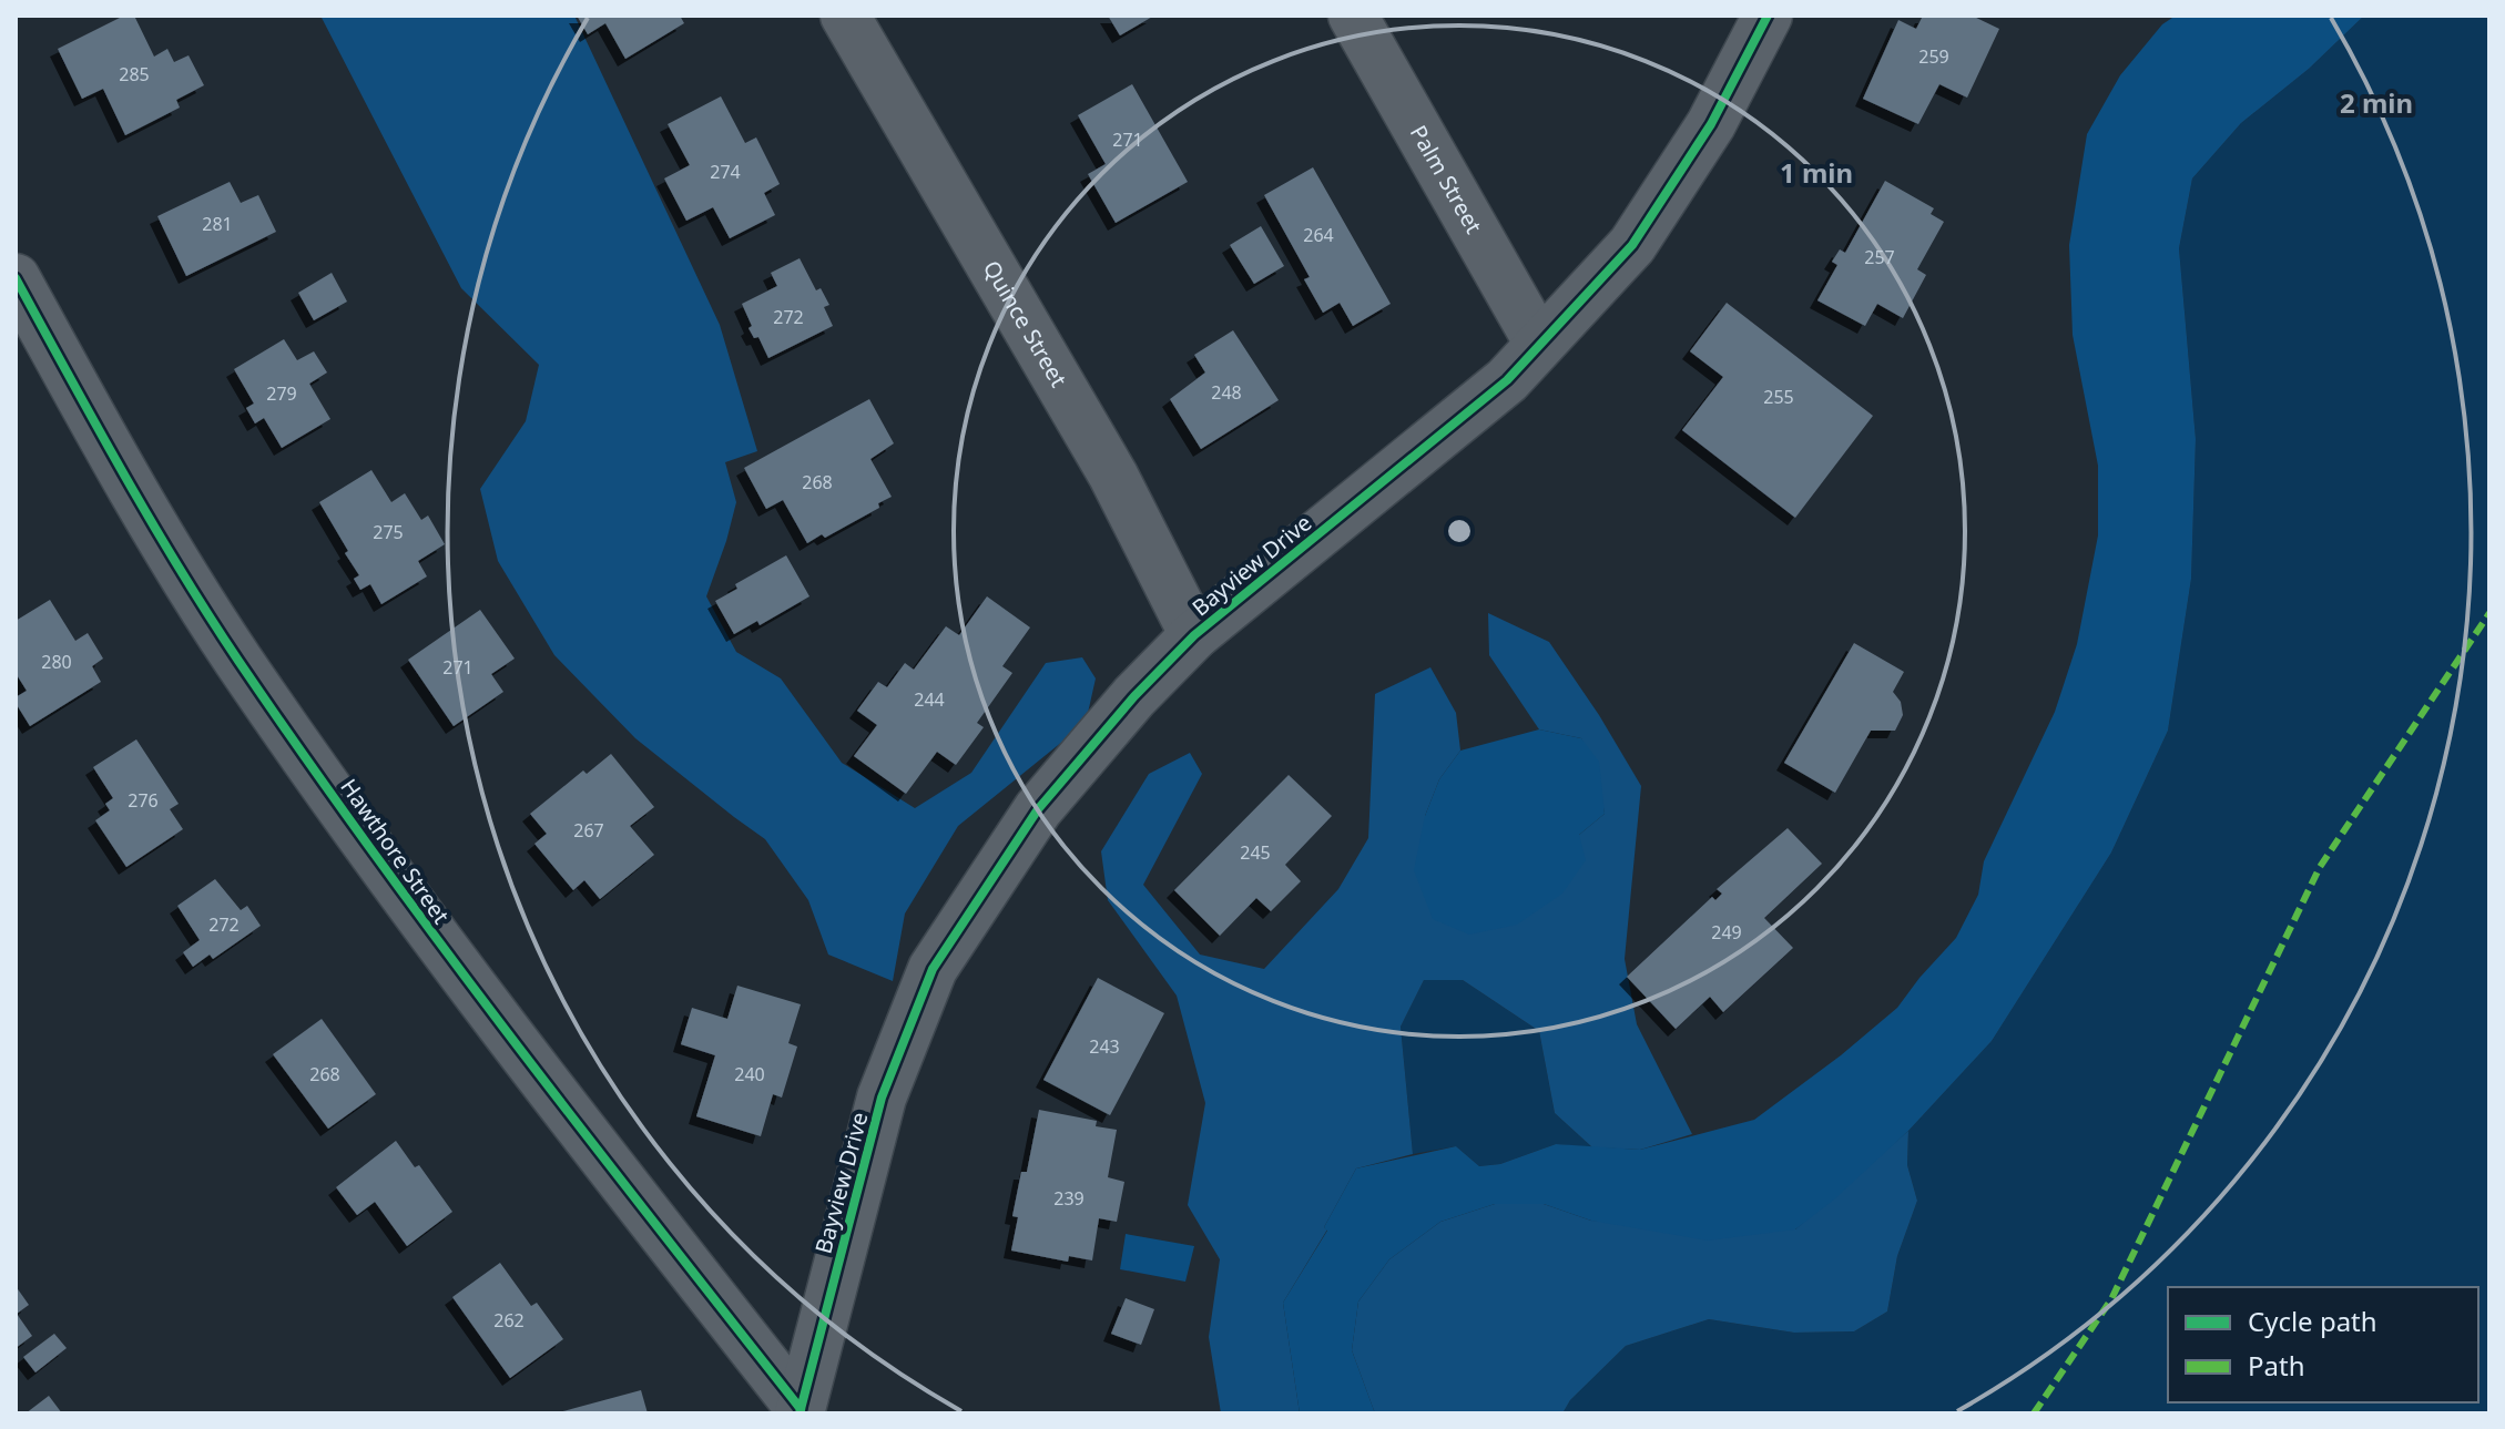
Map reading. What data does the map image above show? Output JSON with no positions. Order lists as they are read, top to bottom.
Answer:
{
  "streets": {
    "street": [
      "Palm Street",
      "Quince Street",
      "Bayview Drive",
      "Hawthore Street"
    ]
  },
  "crossings": [
    ["Palm Street", "Bayview Drive"],
    ["Quince Street", "Bayview Drive"],
    ["Bayview Drive", "Hawthore Street"]
  ],
  "house_numbers": [
    "259",
    "285",
    "271",
    "274",
    "281",
    "264",
    "257",
    "272",
    "248",
    "279",
    "255",
    "268",
    "275",
    "280",
    "271",
    "244",
    "276",
    "267",
    "245",
    "272",
    "249",
    "243",
    "268",
    "240",
    "239",
    "262"
  ],
  "legend": ["Cycle path", "Path"],
  "rings": ["2 min", "1 min"]
}
